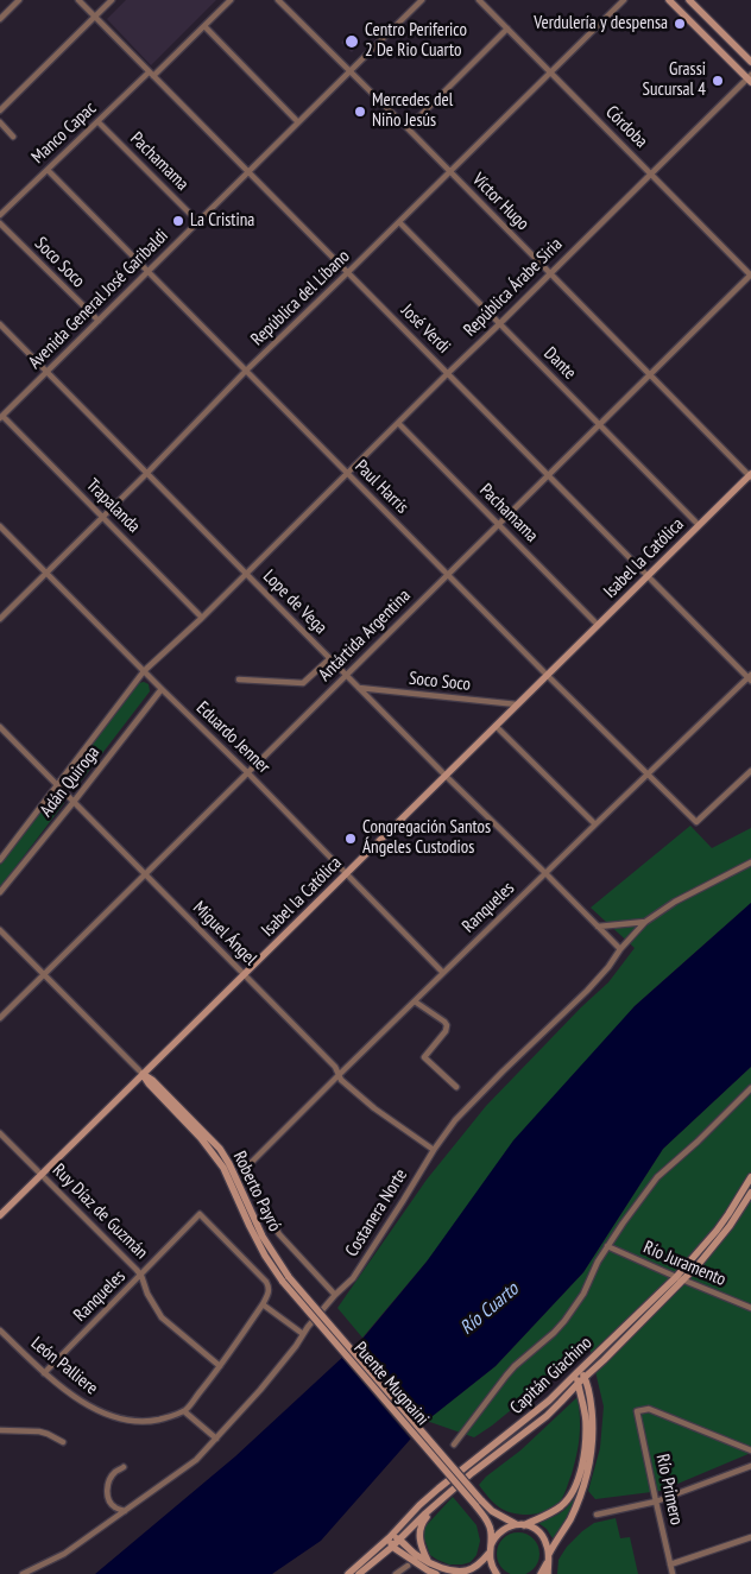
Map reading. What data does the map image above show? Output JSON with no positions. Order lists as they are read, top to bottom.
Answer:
{
  "streets": {
    "main road": [
      "Isabel la Católica",
      "Roberto Payró",
      "Capitán Giachino",
      "Puente Mugnaini"
    ],
    "street": [
      "Córdoba",
      "Manco Capac",
      "Pachamama",
      "Víctor Hugo",
      "Soco Soco",
      "República Árabe Siria",
      "República del Líbano",
      "Avenida General José Garibaldi",
      "José Verdi",
      "Dante",
      "Paul Harris",
      "Trapalanda",
      "Lope de Vega",
      "Antártida Argentina",
      "Eduardo Jenner",
      "Adán Quiroga",
      "Ranqueles",
      "Miguel Ángel",
      "Ruy Díaz de Guzmán",
      "Costanera Norte",
      "Río Juramento",
      "León Palliere",
      "Río Primero"
    ]
  },
  "crossings": [
    ["Córdoba", "República Árabe Siria"],
    ["Córdoba", "República del Líbano"],
    ["Córdoba", "Antártida Argentina"],
    ["Manco Capac", "Pachamama"],
    ["Manco Capac", "José Verdi"],
    ["Manco Capac", "Paul Harris"],
    ["Pachamama", "República Árabe Siria"],
    ["Pachamama", "Avenida General José Garibaldi"],
    ["Pachamama", "Isabel la Católica"],
    ["Pachamama", "Antártida Argentina"],
    ["Víctor Hugo", "República Árabe Siria"],
    ["Víctor Hugo", "República del Líbano"],
    ["Víctor Hugo", "Avenida General José Garibaldi"],
    ["Víctor Hugo", "Isabel la Católica"],
    ["Víctor Hugo", "Antártida Argentina"],
    ["Soco Soco", "Avenida General José Garibaldi"],
    ["Soco Soco", "Isabel la Católica"],
    ["Soco Soco", "Lope de Vega"],
    ["República Árabe Siria", "José Verdi"],
    ["República Árabe Siria", "Dante"],
    ["República Árabe Siria", "Paul Harris"],
    ["República Árabe Siria", "Trapalanda"],
    ["República Árabe Siria", "Lope de Vega"],
    ["República Árabe Siria", "Eduardo Jenner"],
    ["República Árabe Siria", "Adán Quiroga"],
    ["República del Líbano", "José Verdi"],
    ["República del Líbano", "Dante"],
    ["República del Líbano", "Paul Harris"],
    ["República del Líbano", "Trapalanda"],
    ["República del Líbano", "Lope de Vega"],
    ["República del Líbano", "Eduardo Jenner"],
    ["Avenida General José Garibaldi", "José Verdi"],
    ["Avenida General José Garibaldi", "Paul Harris"],
    ["Avenida General José Garibaldi", "Trapalanda"],
    ["Avenida General José Garibaldi", "Lope de Vega"],
    ["José Verdi", "Isabel la Católica"],
    ["José Verdi", "Antártida Argentina"],
    ["José Verdi", "Ranqueles"],
    ["Dante", "Isabel la Católica"],
    ["Dante", "Antártida Argentina"],
    ["Paul Harris", "Isabel la Católica"],
    ["Paul Harris", "Antártida Argentina"],
    ["Paul Harris", "Ranqueles"],
    ["Isabel la Católica", "Lope de Vega"],
    ["Isabel la Católica", "Eduardo Jenner"],
    ["Isabel la Católica", "Miguel Ángel"],
    ["Isabel la Católica", "Roberto Payró"],
    ["Isabel la Católica", "Ruy Díaz de Guzmán"],
    ["Lope de Vega", "Antártida Argentina"],
    ["Lope de Vega", "Ranqueles"],
    ["Lope de Vega", "Costanera Norte"],
    ["Antártida Argentina", "Eduardo Jenner"],
    ["Antártida Argentina", "Miguel Ángel"],
    ["Antártida Argentina", "Roberto Payró"],
    ["Eduardo Jenner", "Adán Quiroga"],
    ["Eduardo Jenner", "Ranqueles"],
    ["Adán Quiroga", "Miguel Ángel"],
    ["Ranqueles", "Miguel Ángel"],
    ["Ranqueles", "Ruy Díaz de Guzmán"],
    ["Ranqueles", "Costanera Norte"],
    ["Ranqueles", "León Palliere"],
    ["Miguel Ángel", "Costanera Norte"],
    ["Roberto Payró", "Puente Mugnaini"],
    ["Río Juramento", "Capitán Giachino"]
  ],
  "water": ["Río Cuarto"],
  "places": [
    "Verdulería y despensa",
    "Centro Periferico 2 De Rio Cuarto",
    "Grassi Sucursal 4",
    "Mercedes del Niño Jesús",
    "La Cristina",
    "Congregación Santos Ángeles Custodios"
  ]
}
